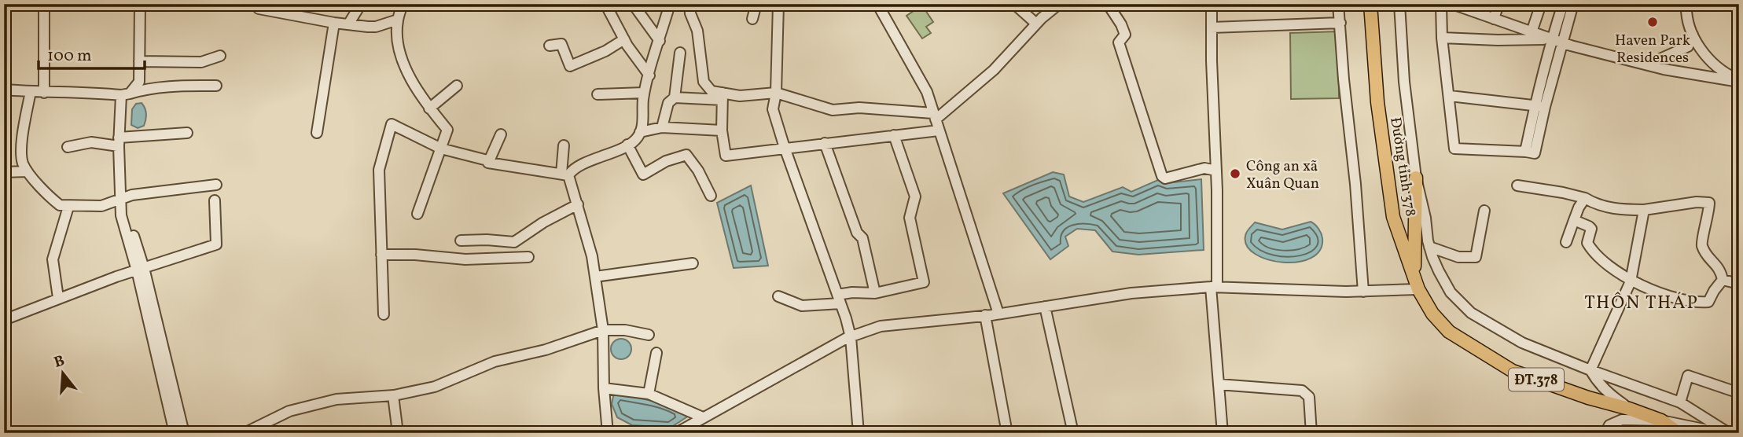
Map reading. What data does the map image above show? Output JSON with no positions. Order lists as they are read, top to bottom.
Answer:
{
  "streets": {
    "main road": ["Đường tỉnh 378", "ĐT.378"]
  },
  "districts": ["THÔN THÁP"],
  "places": ["Haven Park Residences", "Công an xã Xuân Quan"],
  "scale_bar": "100 m",
  "north": "top"
}
